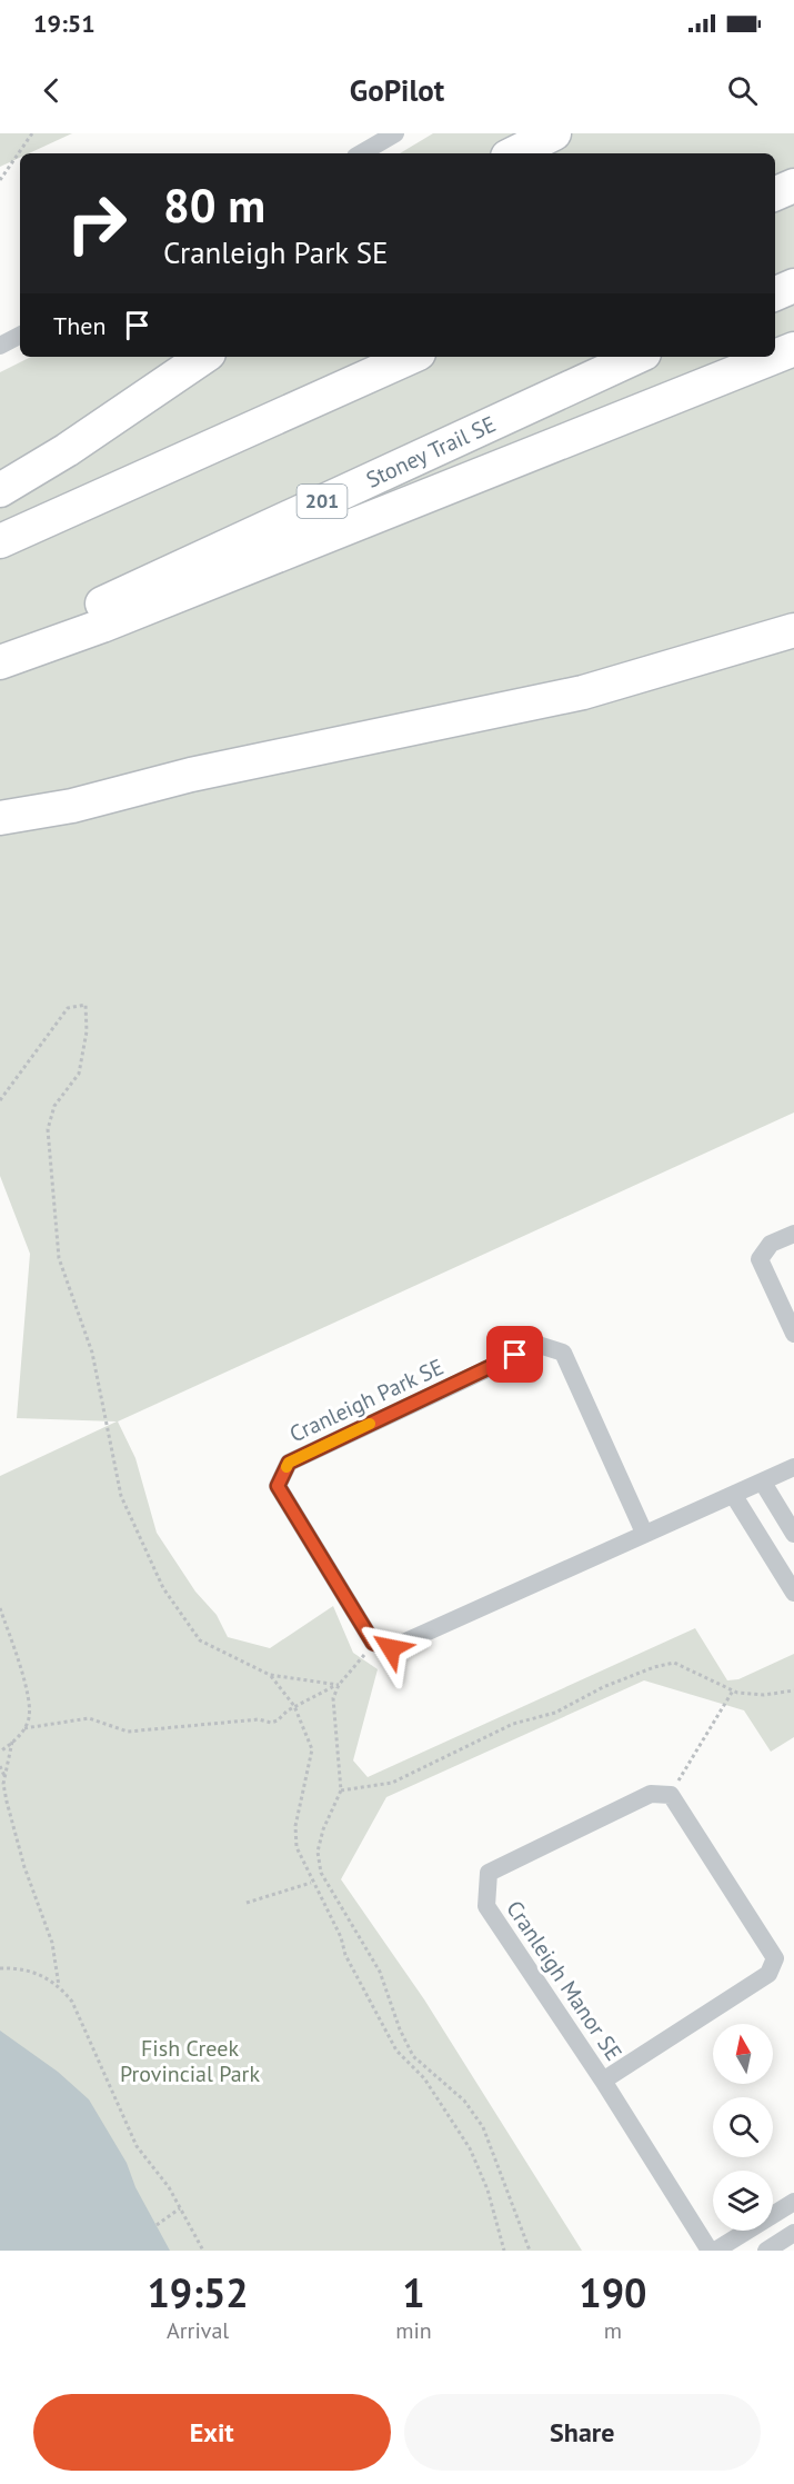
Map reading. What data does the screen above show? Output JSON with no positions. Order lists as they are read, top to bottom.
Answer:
{
  "streets": {
    "highway": ["Stoney Trail SE", "201"],
    "street": ["Cranleigh Park SE", "Cranleigh Manor SE"]
  },
  "parks": ["Fish Creek Provincial Park"],
  "north": "top",
  "page": {
    "status": "19:51",
    "header": "GoPilot",
    "turn": ["80 m", "Cranleigh Park SE"],
    "then": "Then",
    "eta": [
      "19:52",
      "Arrival",
      "1",
      "min",
      "190",
      "m"
    ],
    "buttons": ["Exit", "Share"]
  }
}
